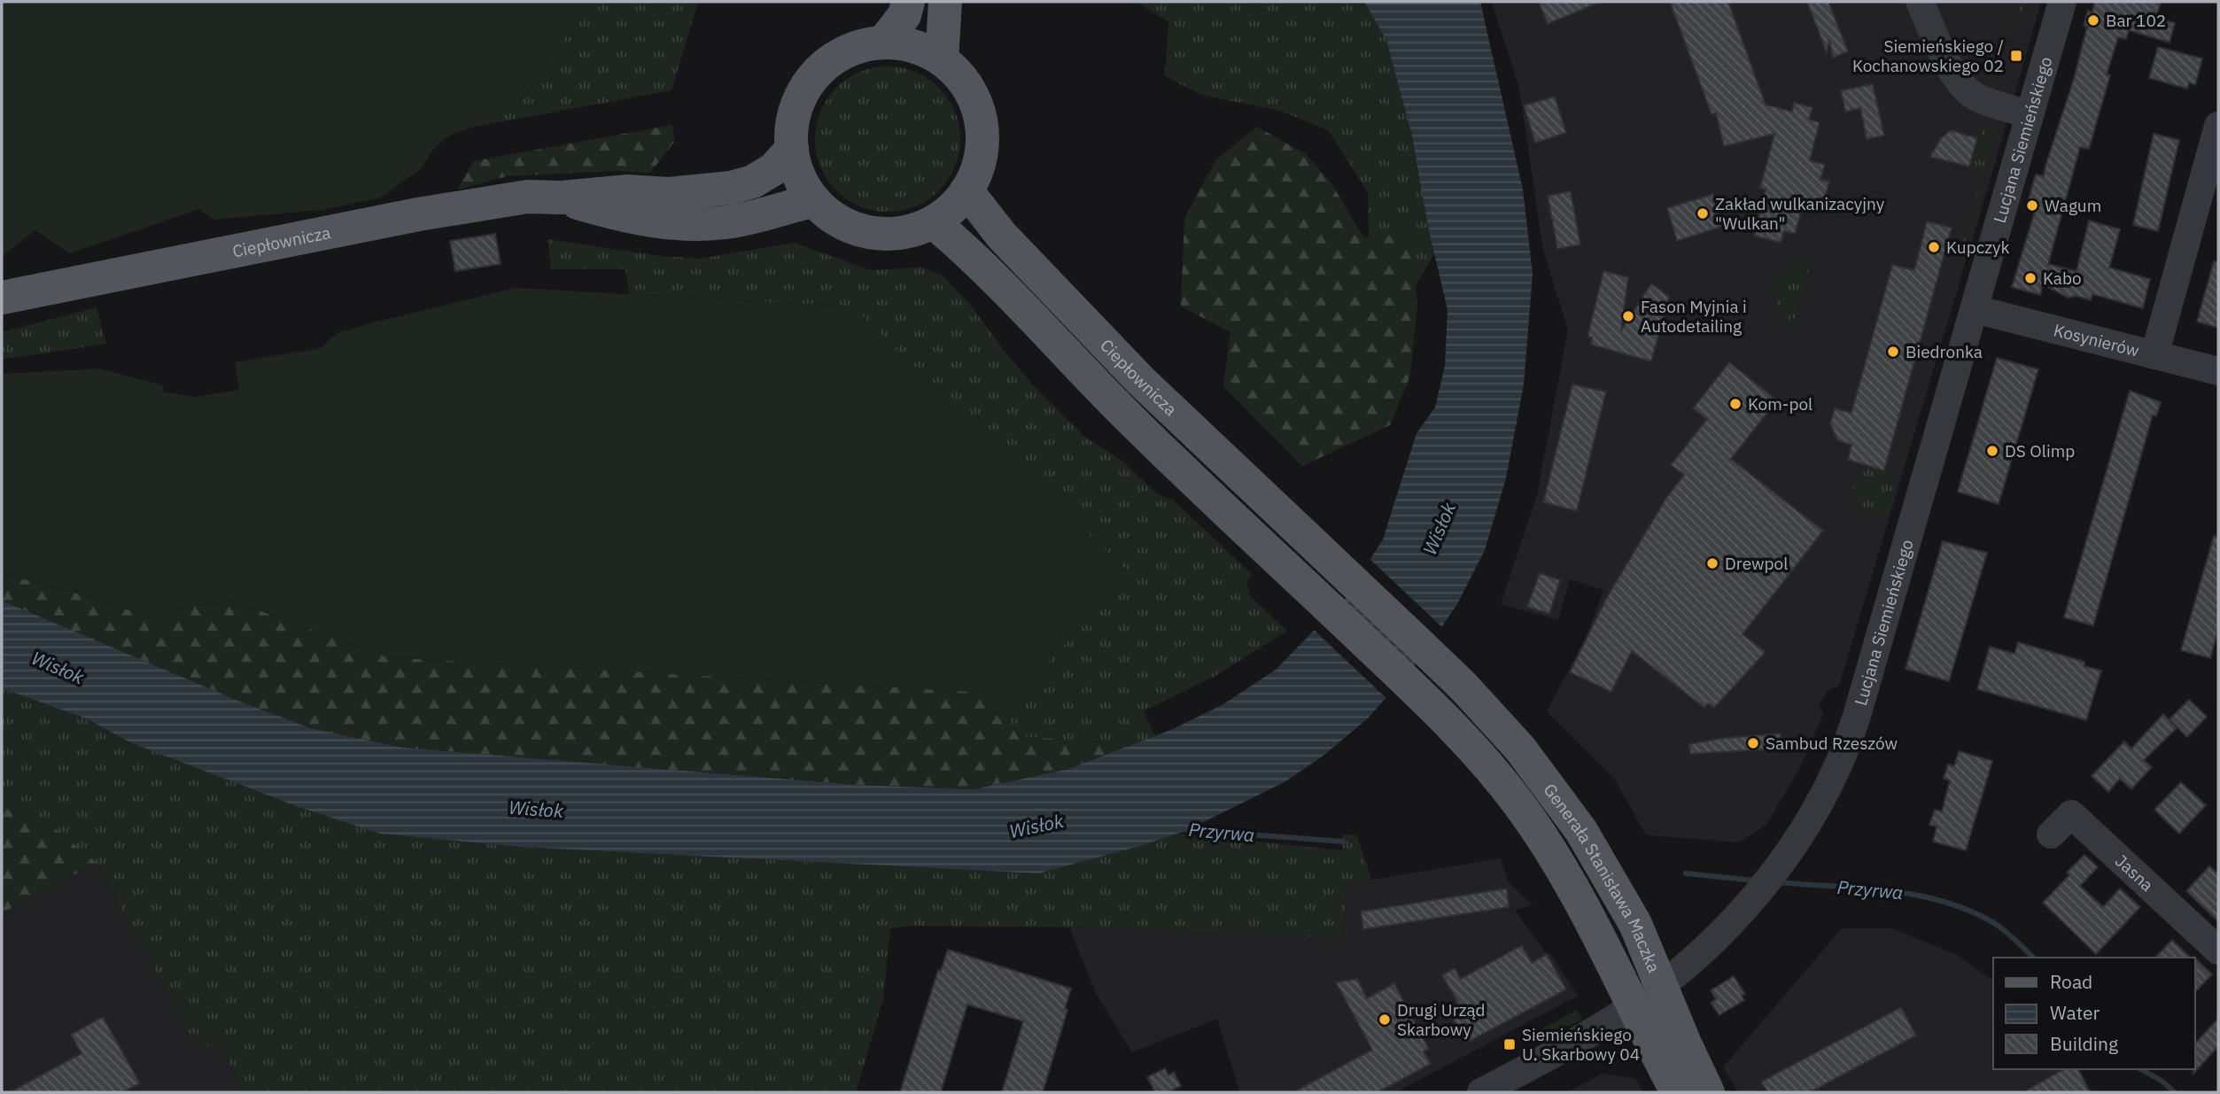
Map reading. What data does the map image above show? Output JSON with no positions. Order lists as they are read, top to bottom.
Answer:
{
  "streets": {
    "main road": ["Ciepłownicza", "Generała Stanisława Maczka"],
    "street": ["Lucjana Siemieńskiego", "Kosynierów", "Jasna"]
  },
  "crossings": [
    ["Lucjana Siemieńskiego", "Kosynierów"],
    ["Lucjana Siemieńskiego", "Generała Stanisława Maczka"],
    ["Ciepłownicza", "Generała Stanisława Maczka"]
  ],
  "water": ["Wisłok", "Przyrwa"],
  "places": {
    "other": [
      "Bar 102",
      "Wagum",
      "Zakład wulkanizacyjny \"Wulkan\"",
      "Kupczyk",
      "Kabo",
      "Fason Myjnia i Autodetailing",
      "Biedronka",
      "Kom-pol",
      "DS Olimp",
      "Drewpol",
      "Sambud Rzeszów",
      "Drugi Urząd Skarbowy"
    ],
    "transit": ["Siemieńskiego / Kochanowskiego 02", "Siemieńskiego U. Skarbowy 04"]
  },
  "legend": ["Road", "Water", "Building"]
}
